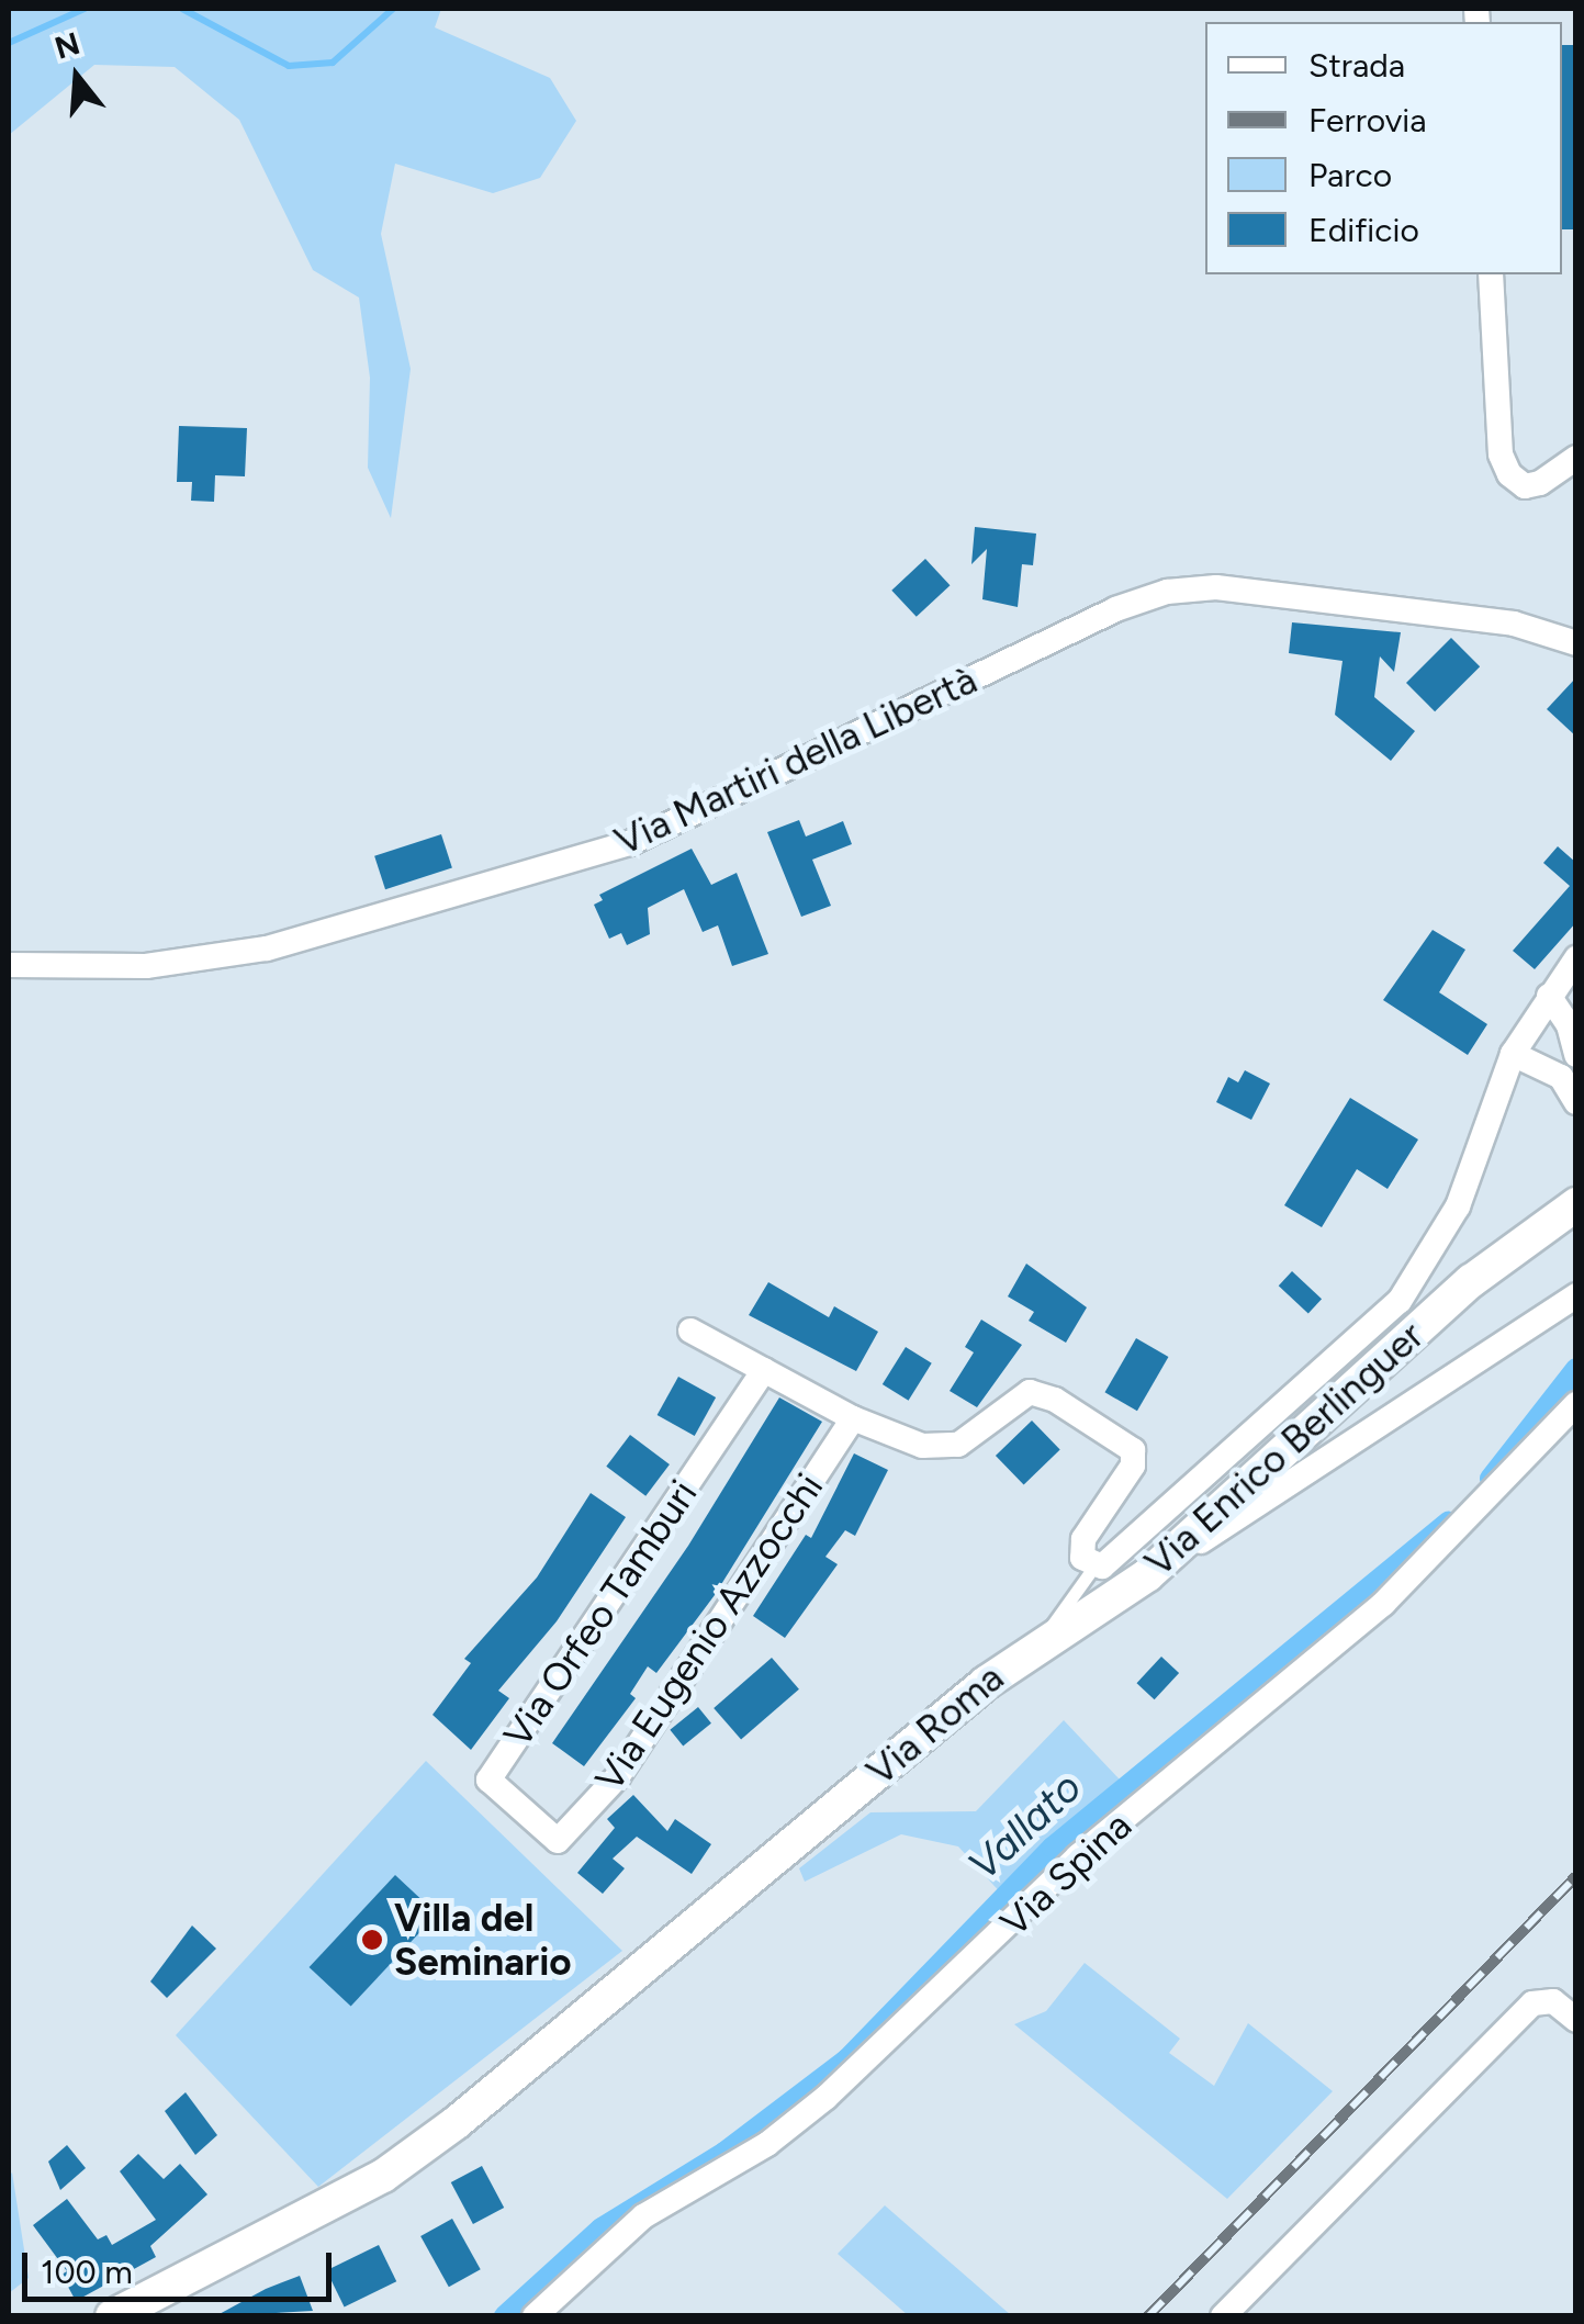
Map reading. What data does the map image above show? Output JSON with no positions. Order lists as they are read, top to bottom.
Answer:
{
  "streets": {
    "main road": ["Via Enrico Berlinguer", "Via Roma"],
    "street": [
      "Via Martiri della Libertà",
      "Via Orfeo Tamburi",
      "Via Eugenio Azzocchi",
      "Via Spina"
    ]
  },
  "crossings": [
    ["Via Enrico Berlinguer", "Via Roma"],
    ["Via Orfeo Tamburi", "Via Eugenio Azzocchi"]
  ],
  "water": ["Vallato"],
  "places": ["Villa del Seminario"],
  "legend": [
    "Strada",
    "Ferrovia",
    "Parco",
    "Edificio"
  ],
  "scale_bar": "100 m",
  "north": "top"
}
